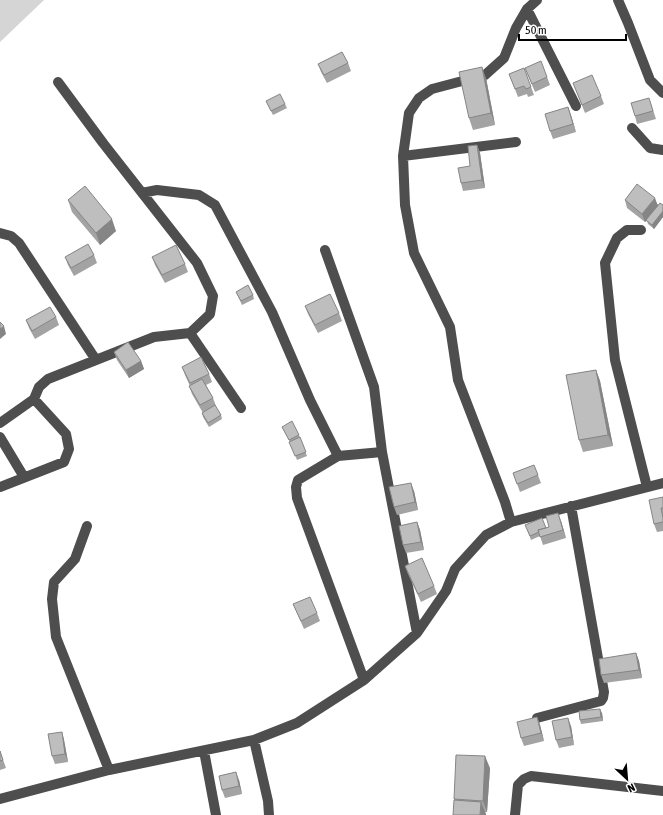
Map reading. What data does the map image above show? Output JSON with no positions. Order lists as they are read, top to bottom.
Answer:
{
  "scale_bar": "50 m",
  "north": "bottom right"
}
